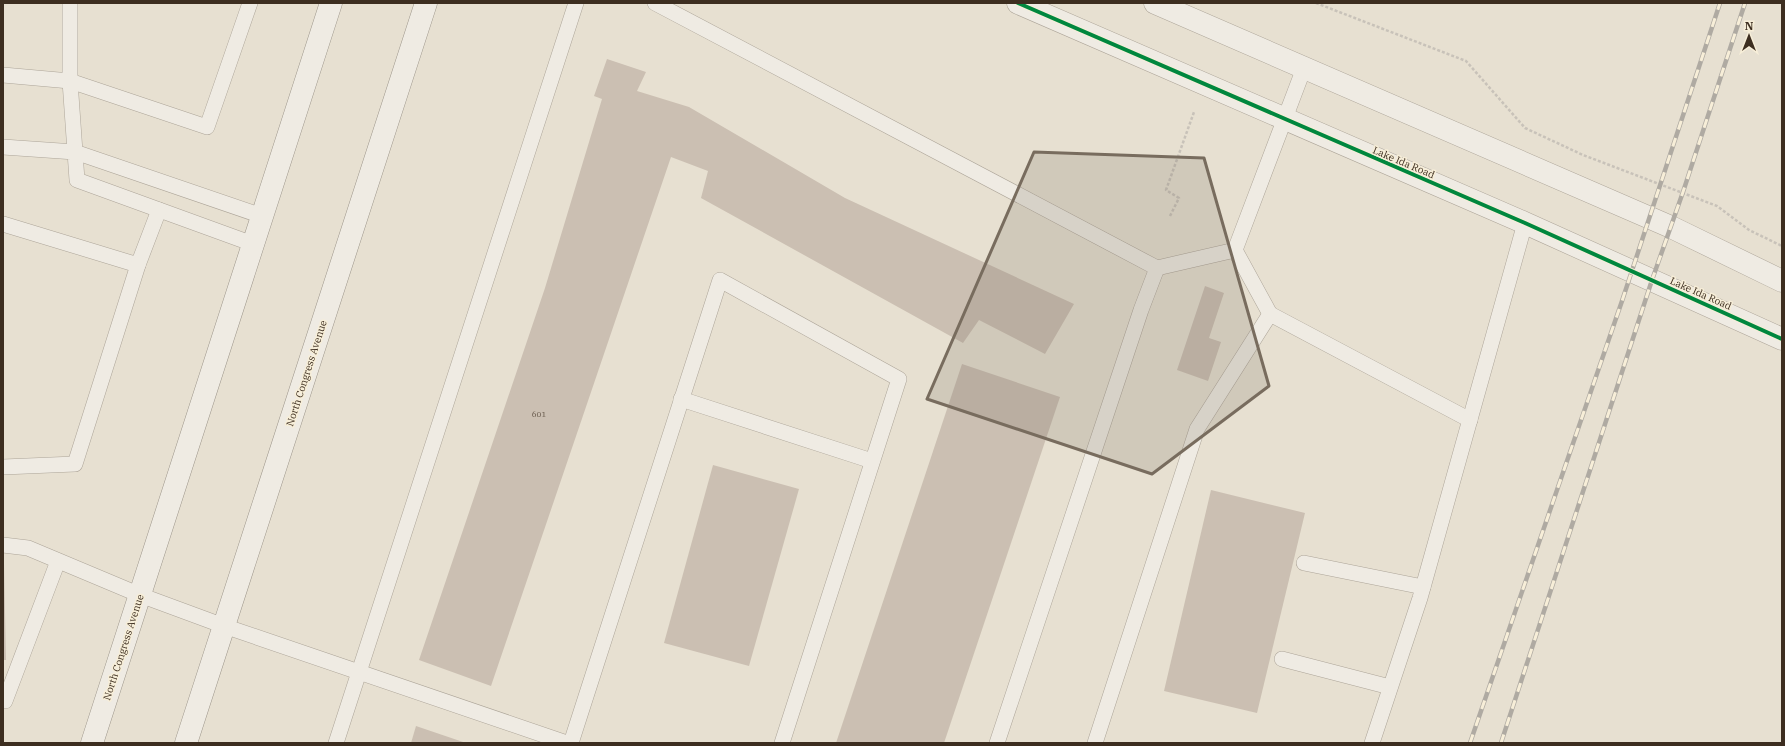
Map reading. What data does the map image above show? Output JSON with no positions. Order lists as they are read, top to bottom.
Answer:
{
  "streets": {
    "main road": ["Lake Ida Road", "North Congress Avenue"]
  },
  "house_numbers": ["601"],
  "north": "top"
}
